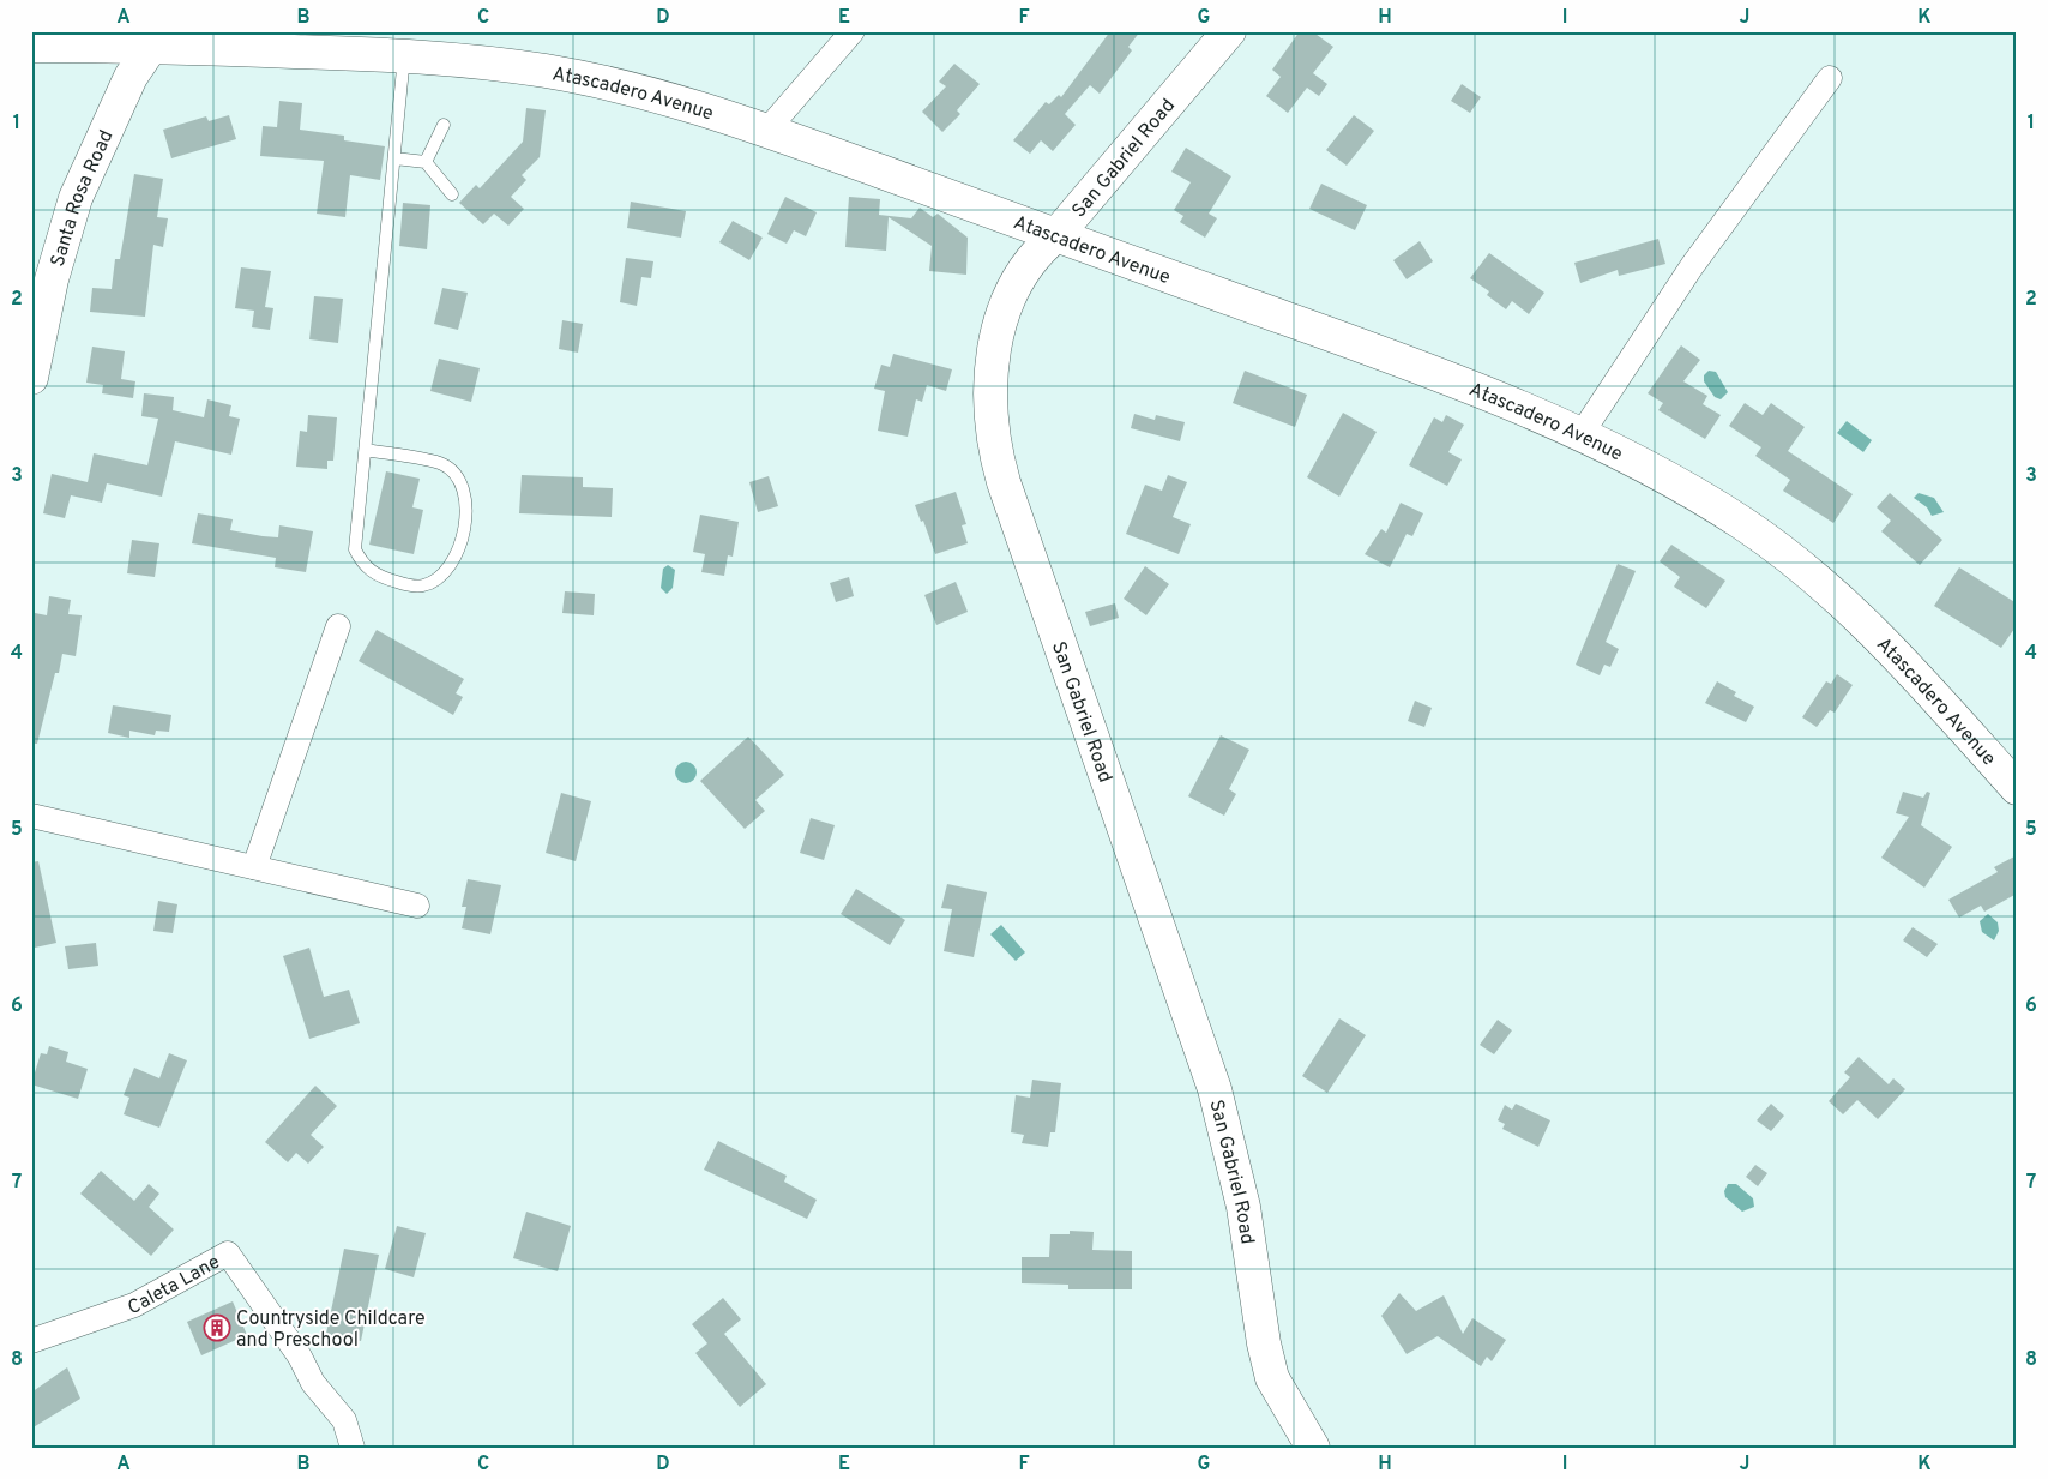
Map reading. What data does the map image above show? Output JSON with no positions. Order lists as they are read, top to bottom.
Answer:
{
  "streets": {
    "main road": ["Atascadero Avenue", "San Gabriel Road", "Santa Rosa Road"],
    "street": ["Caleta Lane"]
  },
  "crossings": [
    ["Atascadero Avenue", "San Gabriel Road"],
    ["Atascadero Avenue", "Santa Rosa Road"]
  ],
  "places": {
    "building": ["Countryside Childcare and Preschool"]
  },
  "grid": {
    "columns": [
      "A",
      "B",
      "C",
      "D",
      "E",
      "F",
      "G",
      "H",
      "I",
      "J",
      "K"
    ],
    "rows": [
      "1",
      "2",
      "3",
      "4",
      "5",
      "6",
      "7",
      "8"
    ]
  }
}
